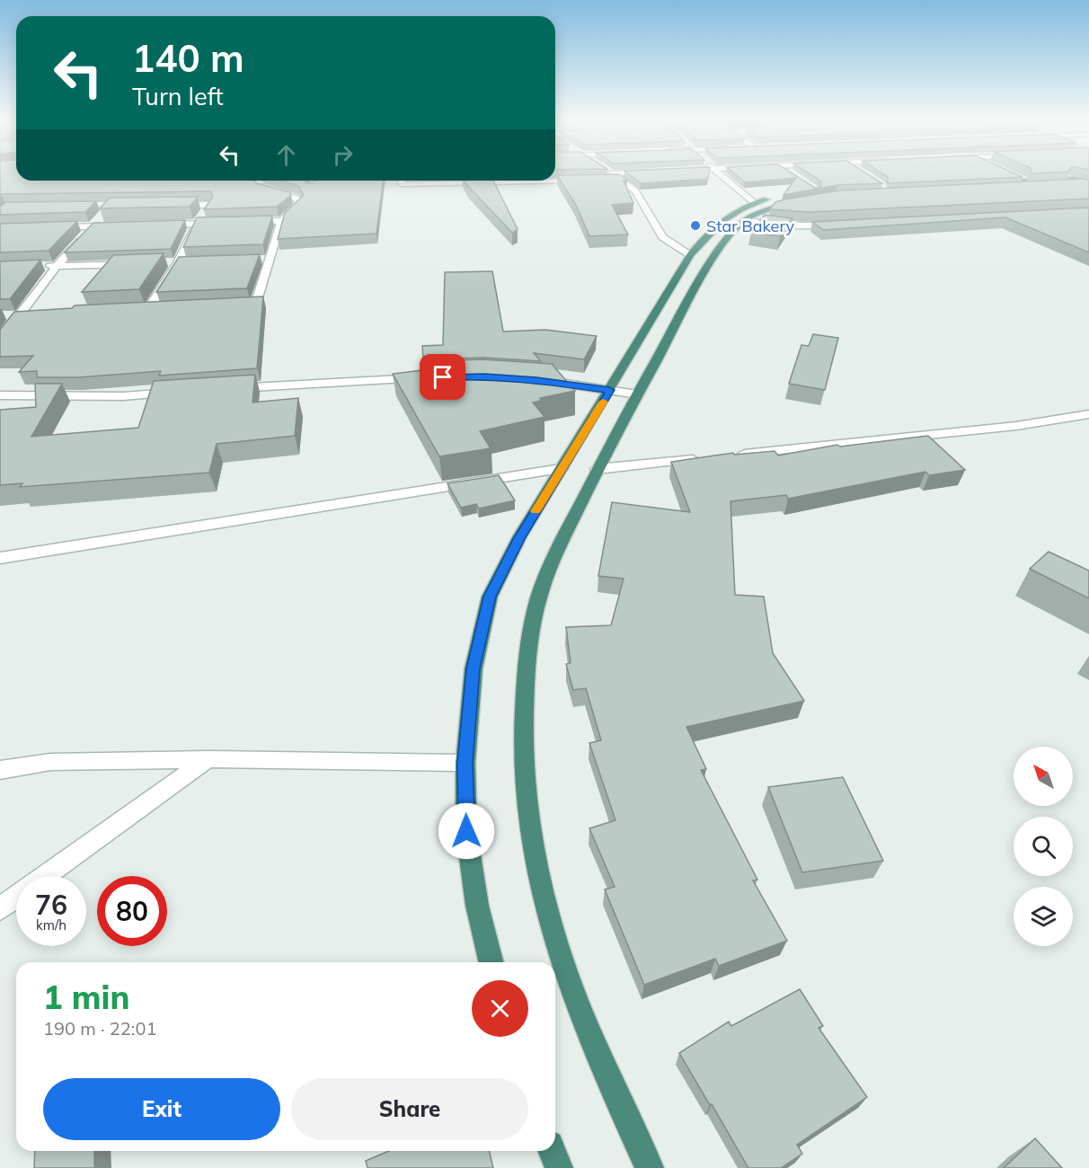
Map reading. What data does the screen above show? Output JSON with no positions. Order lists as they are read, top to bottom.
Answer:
{
  "places": ["Star Bakery"],
  "north": "top left",
  "page": {
    "turn": ["140 m", "Turn left"],
    "speed": "76 km/h",
    "limit": "80",
    "heading": ["1 min", "190 m · 22:01"],
    "buttons": ["Exit", "Share"]
  }
}
